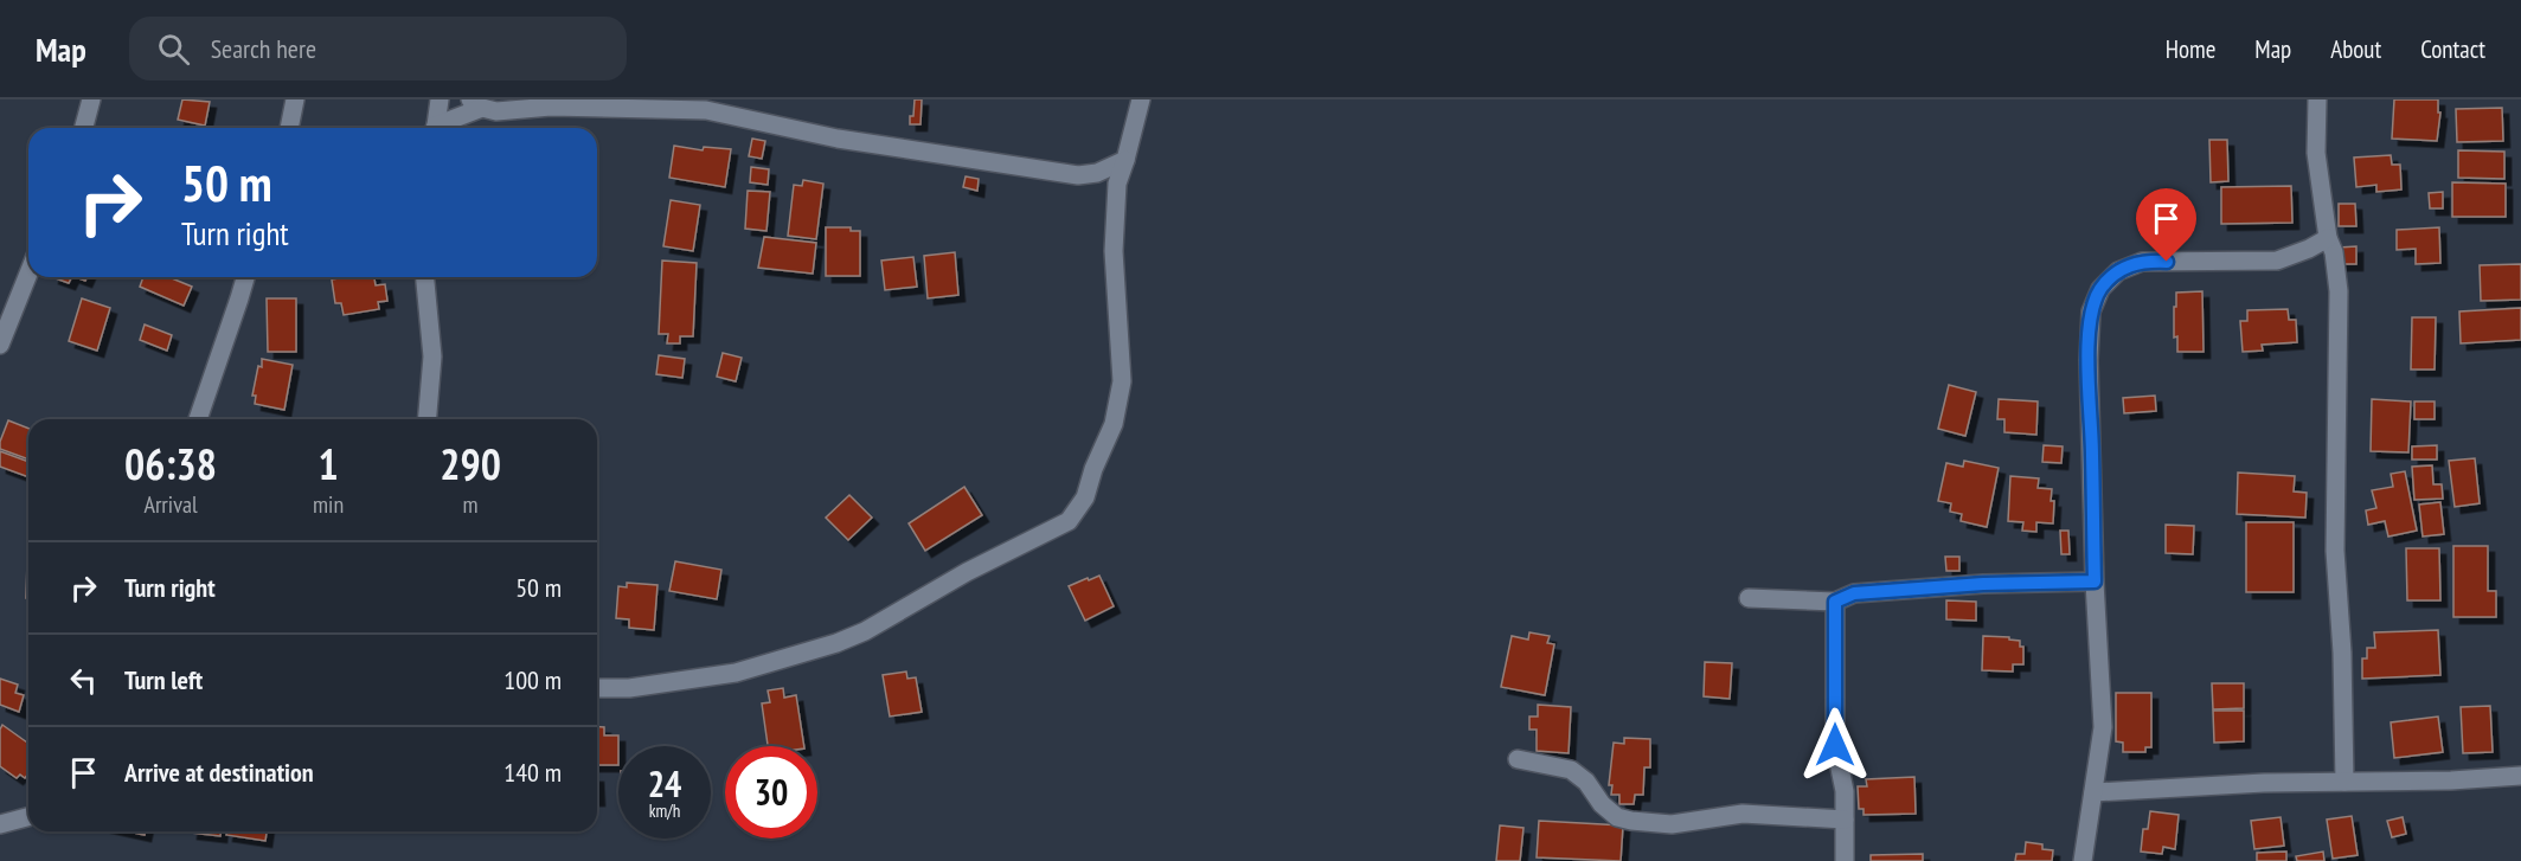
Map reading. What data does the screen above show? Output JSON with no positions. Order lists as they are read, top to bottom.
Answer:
{
  "page": {
    "header": "Map",
    "search": "Search here",
    "nav": [
      "Home",
      "Map",
      "About",
      "Contact"
    ],
    "turn": ["50 m", "Turn right"],
    "eta": [
      "06:38",
      "Arrival",
      "1",
      "min",
      "290",
      "m"
    ],
    "list": [
      {
        "name": "Turn right",
        "value": "50 m"
      },
      {
        "name": "Turn left",
        "value": "100 m"
      },
      {
        "name": "Arrive at destination",
        "value": "140 m"
      }
    ],
    "speed": "24 km/h",
    "limit": "30"
  }
}
